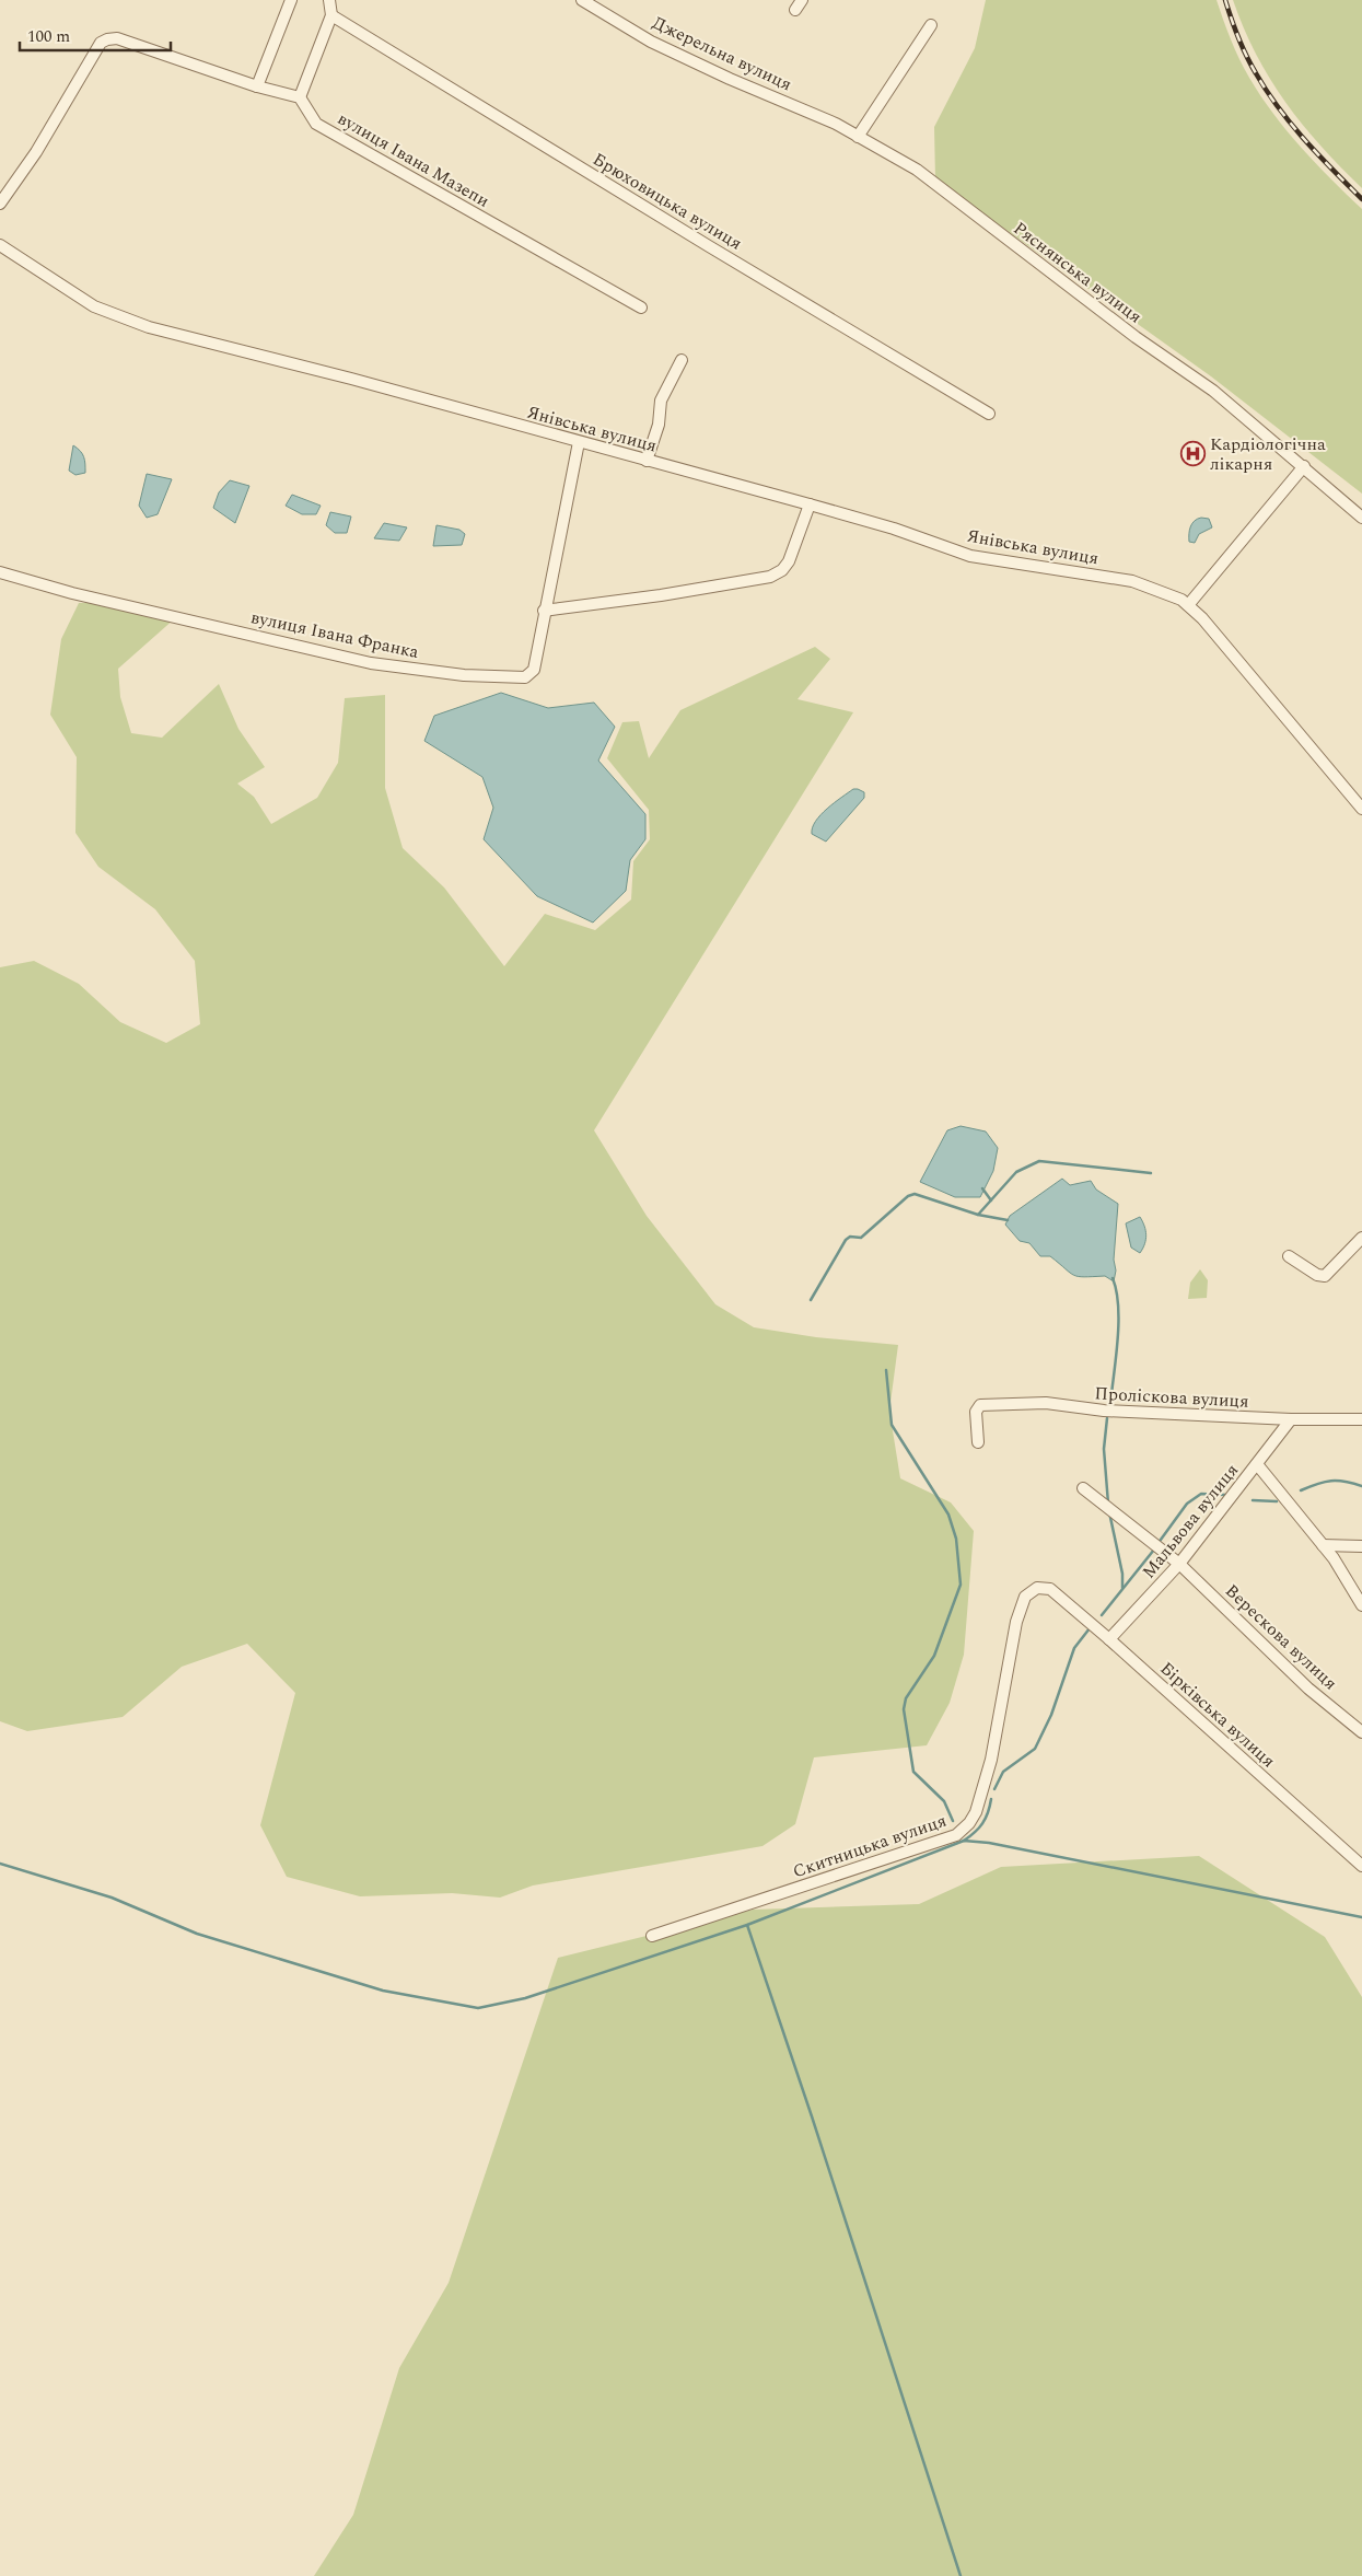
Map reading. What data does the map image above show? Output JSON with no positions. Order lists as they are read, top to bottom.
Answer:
{
  "streets": {
    "street": [
      "Джерельна вулиця",
      "вулиця Івана Мазепи",
      "Брюховицька вулиця",
      "Ряснянська вулиця",
      "Янівська вулиця",
      "вулиця Івана Франка",
      "Проліскова вулиця",
      "Мальвова вулиця",
      "Верескова вулиця",
      "Бірківська вулиця",
      "Скитницька вулиця"
    ]
  },
  "crossings": [
    ["Джерельна вулиця", "Ряснянська вулиця"],
    ["Янівська вулиця", "вулиця Івана Франка"],
    ["Проліскова вулиця", "Мальвова вулиця"],
    ["Мальвова вулиця", "Верескова вулиця"],
    ["Мальвова вулиця", "Бірківська вулиця"],
    ["Бірківська вулиця", "Скитницька вулиця"]
  ],
  "places": {
    "hospital": ["Кардіологічна лікарня"]
  },
  "scale_bar": "100 m"
}
